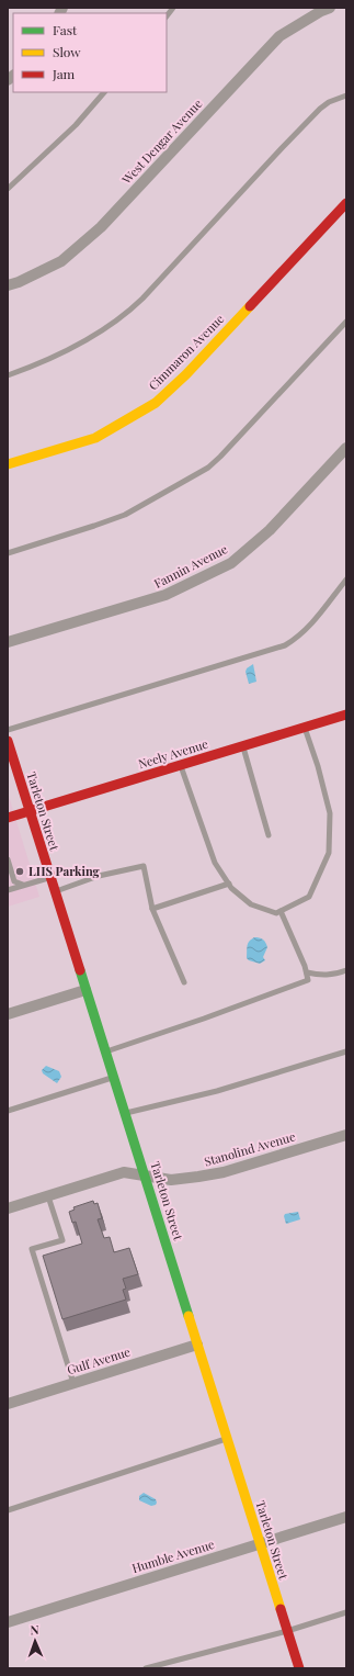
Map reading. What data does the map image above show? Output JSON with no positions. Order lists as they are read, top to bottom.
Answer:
{
  "streets": {
    "street": [
      "West Dengar Avenue",
      "Cimmaron Avenue",
      "Fannin Avenue",
      "Neely Avenue",
      "Tarleton Street",
      "Stanolind Avenue",
      "Gulf Avenue",
      "Humble Avenue"
    ]
  },
  "crossings": [
    ["Neely Avenue", "Tarleton Street"],
    ["Tarleton Street", "Stanolind Avenue"],
    ["Tarleton Street", "Gulf Avenue"],
    ["Tarleton Street", "Humble Avenue"]
  ],
  "places": ["LHS Parking"],
  "legend": ["Fast", "Slow", "Jam"],
  "north": "top"
}
